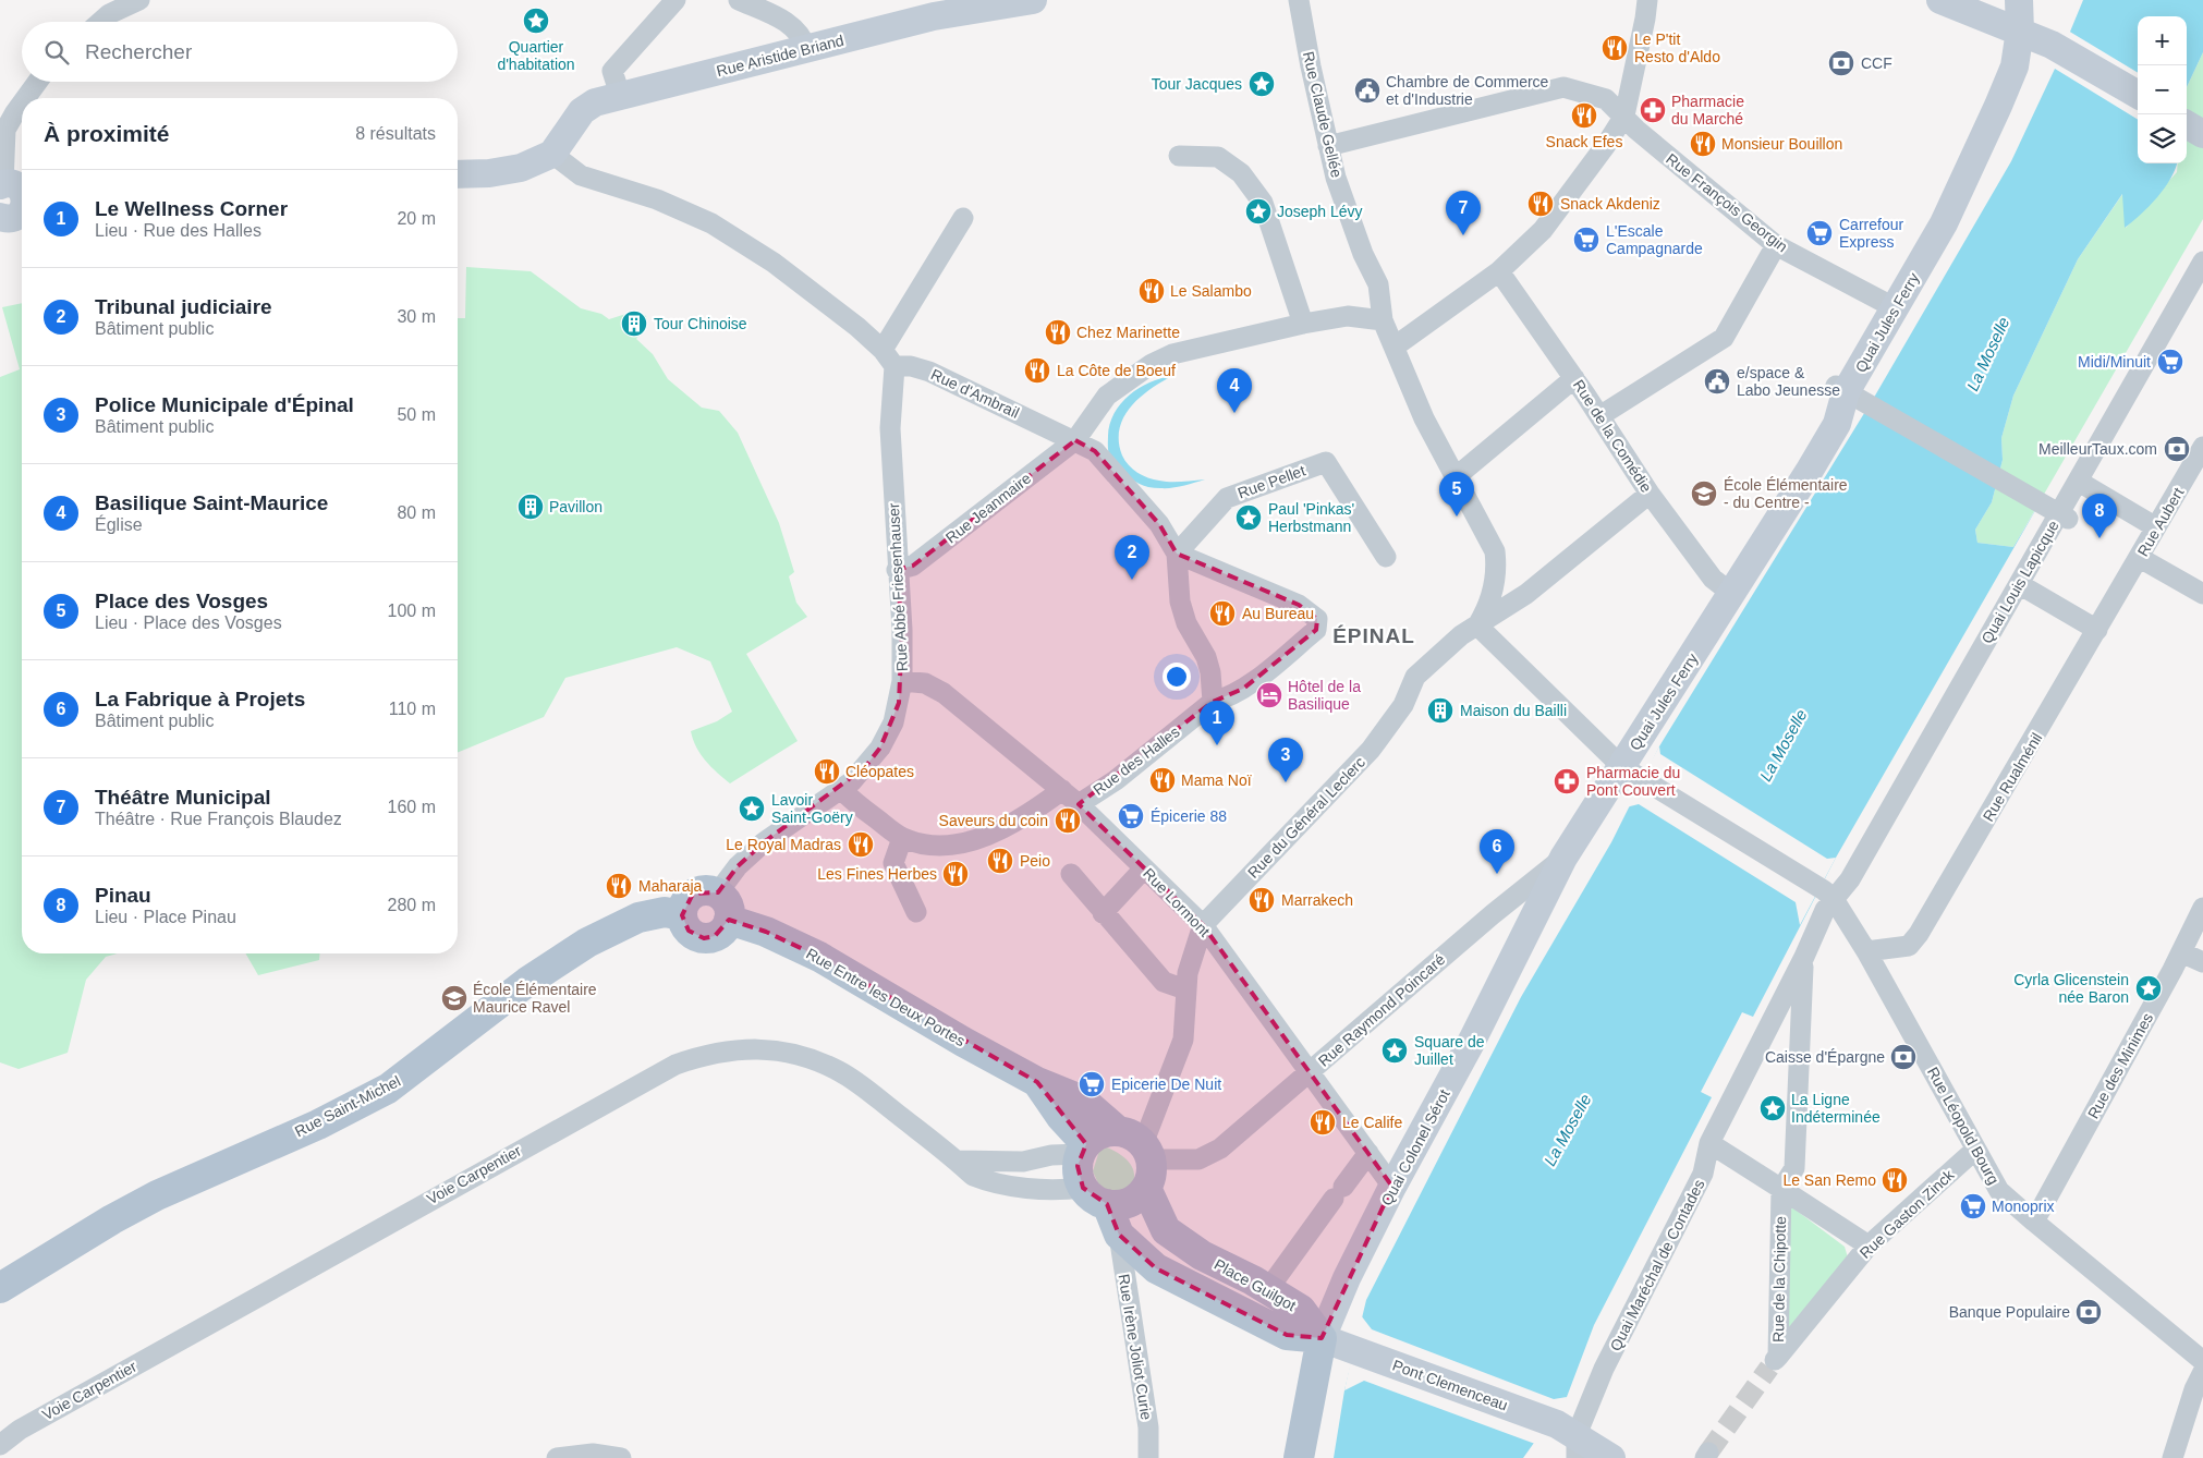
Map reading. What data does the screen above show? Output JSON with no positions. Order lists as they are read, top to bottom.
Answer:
{
  "streets": {
    "main road": [
      "Rue Entre les Deux Portes",
      "Rue Saint-Michel",
      "Quai Colonel Sérot",
      "Place Guilgot"
    ],
    "street": [
      "Rue Aristide Briand",
      "Rue Claude Gellée",
      "Rue François Georgin",
      "Quai Jules Ferry",
      "Rue d'Ambrail",
      "Rue de la Comédie",
      "Rue Pellet",
      "Rue Jeanmaire",
      "Rue Aubert",
      "Quai Louis Lapicque",
      "Rue Abbé Friesenhauser",
      "Rue des Halles",
      "Rue Rualménil",
      "Rue du Général Leclerc",
      "Rue Lormont",
      "Rue Raymond Poincaré",
      "Rue des Minimes",
      "Rue Léopold Bourg",
      "Voie Carpentier",
      "Rue Gaston Zinck",
      "Quai Maréchal de Contades",
      "Rue de la Chipotte",
      "Rue Irène Joliot Curie",
      "Pont Clemenceau"
    ]
  },
  "crossings": [
    ["Rue Claude Gellée", "Rue François Georgin"],
    ["Rue Claude Gellée", "Rue Jeanmaire"],
    ["Rue Claude Gellée", "Rue du Général Leclerc"],
    ["Rue François Georgin", "Quai Jules Ferry"],
    ["Quai Jules Ferry", "Rue de la Comédie"],
    ["Quai Jules Ferry", "Quai Colonel Sérot"],
    ["Rue d'Ambrail", "Rue Pellet"],
    ["Rue d'Ambrail", "Rue Jeanmaire"],
    ["Rue d'Ambrail", "Rue Abbé Friesenhauser"],
    ["Rue d'Ambrail", "Rue des Halles"],
    ["Rue de la Comédie", "Rue du Général Leclerc"],
    ["Rue Pellet", "Rue des Halles"],
    ["Rue Jeanmaire", "Rue Abbé Friesenhauser"],
    ["Rue Aubert", "Rue Rualménil"],
    ["Quai Louis Lapicque", "Rue Léopold Bourg"],
    ["Quai Louis Lapicque", "Quai Maréchal de Contades"],
    ["Rue Abbé Friesenhauser", "Rue Lormont"],
    ["Rue Abbé Friesenhauser", "Rue Entre les Deux Portes"],
    ["Rue Abbé Friesenhauser", "Rue Saint-Michel"],
    ["Rue des Halles", "Rue Lormont"],
    ["Rue Rualménil", "Rue Léopold Bourg"],
    ["Rue du Général Leclerc", "Rue Lormont"],
    ["Rue Lormont", "Rue Raymond Poincaré"],
    ["Rue Lormont", "Quai Colonel Sérot"],
    ["Rue Entre les Deux Portes", "Rue Raymond Poincaré"],
    ["Rue Entre les Deux Portes", "Rue Saint-Michel"],
    ["Rue Entre les Deux Portes", "Voie Carpentier"],
    ["Rue Entre les Deux Portes", "Place Guilgot"],
    ["Rue Raymond Poincaré", "Quai Colonel Sérot"],
    ["Rue Raymond Poincaré", "Voie Carpentier"],
    ["Rue Raymond Poincaré", "Place Guilgot"],
    ["Rue des Minimes", "Rue Léopold Bourg"],
    ["Rue Léopold Bourg", "Rue Gaston Zinck"],
    ["Rue Léopold Bourg", "Quai Maréchal de Contades"],
    ["Quai Colonel Sérot", "Place Guilgot"],
    ["Quai Colonel Sérot", "Pont Clemenceau"],
    ["Voie Carpentier", "Place Guilgot"],
    ["Rue Gaston Zinck", "Rue de la Chipotte"],
    ["Quai Maréchal de Contades", "Rue de la Chipotte"],
    ["Quai Maréchal de Contades", "Pont Clemenceau"],
    ["Place Guilgot", "Rue Irène Joliot Curie"],
    ["Place Guilgot", "Pont Clemenceau"]
  ],
  "districts": ["ÉPINAL"],
  "water": ["La Moselle"],
  "places": {
    "place": [
      "Quartier d'habitation",
      "Tour Jacques",
      "Joseph Lévy",
      "Paul 'Pinkas' Herbstmann",
      "Lavoir Saint-Goëry",
      "Cyrla Glicenstein née Baron",
      "Square de Juillet",
      "La Ligne Indéterminée"
    ],
    "restaurant": [
      "Le P'tit Resto d'Aldo",
      "Snack Efes",
      "Monsieur Bouillon",
      "Snack Akdeniz",
      "Le Salambo",
      "Chez Marinette",
      "La Côte de Boeuf",
      "Au Bureau",
      "Cléopates",
      "Mama Noï",
      "Saveurs du coin",
      "Le Royal Madras",
      "Peio",
      "Les Fines Herbes",
      "Maharaja",
      "Marrakech",
      "Le Calife",
      "Le San Remo"
    ],
    "bank": [
      "CCF",
      "MeilleurTaux.com",
      "Caisse d'Épargne",
      "Banque Populaire"
    ],
    "public building": ["Chambre de Commerce et d'Industrie", "e/space & Labo Jeunesse"],
    "pharmacy": ["Pharmacie du Marché", "Pharmacie du Pont Couvert"],
    "supermarket": [
      "Carrefour Express",
      "L'Escale Campagnarde",
      "Midi/Minuit",
      "Épicerie 88",
      "Epicerie De Nuit",
      "Monoprix"
    ],
    "building": ["Tour Chinoise", "Pavillon", "Maison du Bailli"],
    "school or university": ["École Élémentaire - du Centre -", "École Élémentaire Maurice Ravel"],
    "hotel": ["Hôtel de la Basilique"]
  },
  "page": {
    "map_buttons": ["+", "−"],
    "search": "Rechercher",
    "heading": ["À proximité", "8 résultats"],
    "list": [
      {
        "mark": "1",
        "name": "Le Wellness Corner",
        "note": "Lieu · Rue des Halles",
        "value": "20 m"
      },
      {
        "mark": "2",
        "name": "Tribunal judiciaire",
        "note": "Bâtiment public",
        "value": "30 m"
      },
      {
        "mark": "3",
        "name": "Police Municipale d'Épinal",
        "note": "Bâtiment public",
        "value": "50 m"
      },
      {
        "mark": "4",
        "name": "Basilique Saint-Maurice",
        "note": "Église",
        "value": "80 m"
      },
      {
        "mark": "5",
        "name": "Place des Vosges",
        "note": "Lieu · Place des Vosges",
        "value": "100 m"
      },
      {
        "mark": "6",
        "name": "La Fabrique à Projets",
        "note": "Bâtiment public",
        "value": "110 m"
      },
      {
        "mark": "7",
        "name": "Théâtre Municipal",
        "note": "Théâtre · Rue François Blaudez",
        "value": "160 m"
      },
      {
        "mark": "8",
        "name": "Pinau",
        "note": "Lieu · Place Pinau",
        "value": "280 m"
      }
    ],
    "pins": [
      "7",
      "4",
      "5",
      "8",
      "2",
      "1",
      "3",
      "6"
    ]
  }
}
